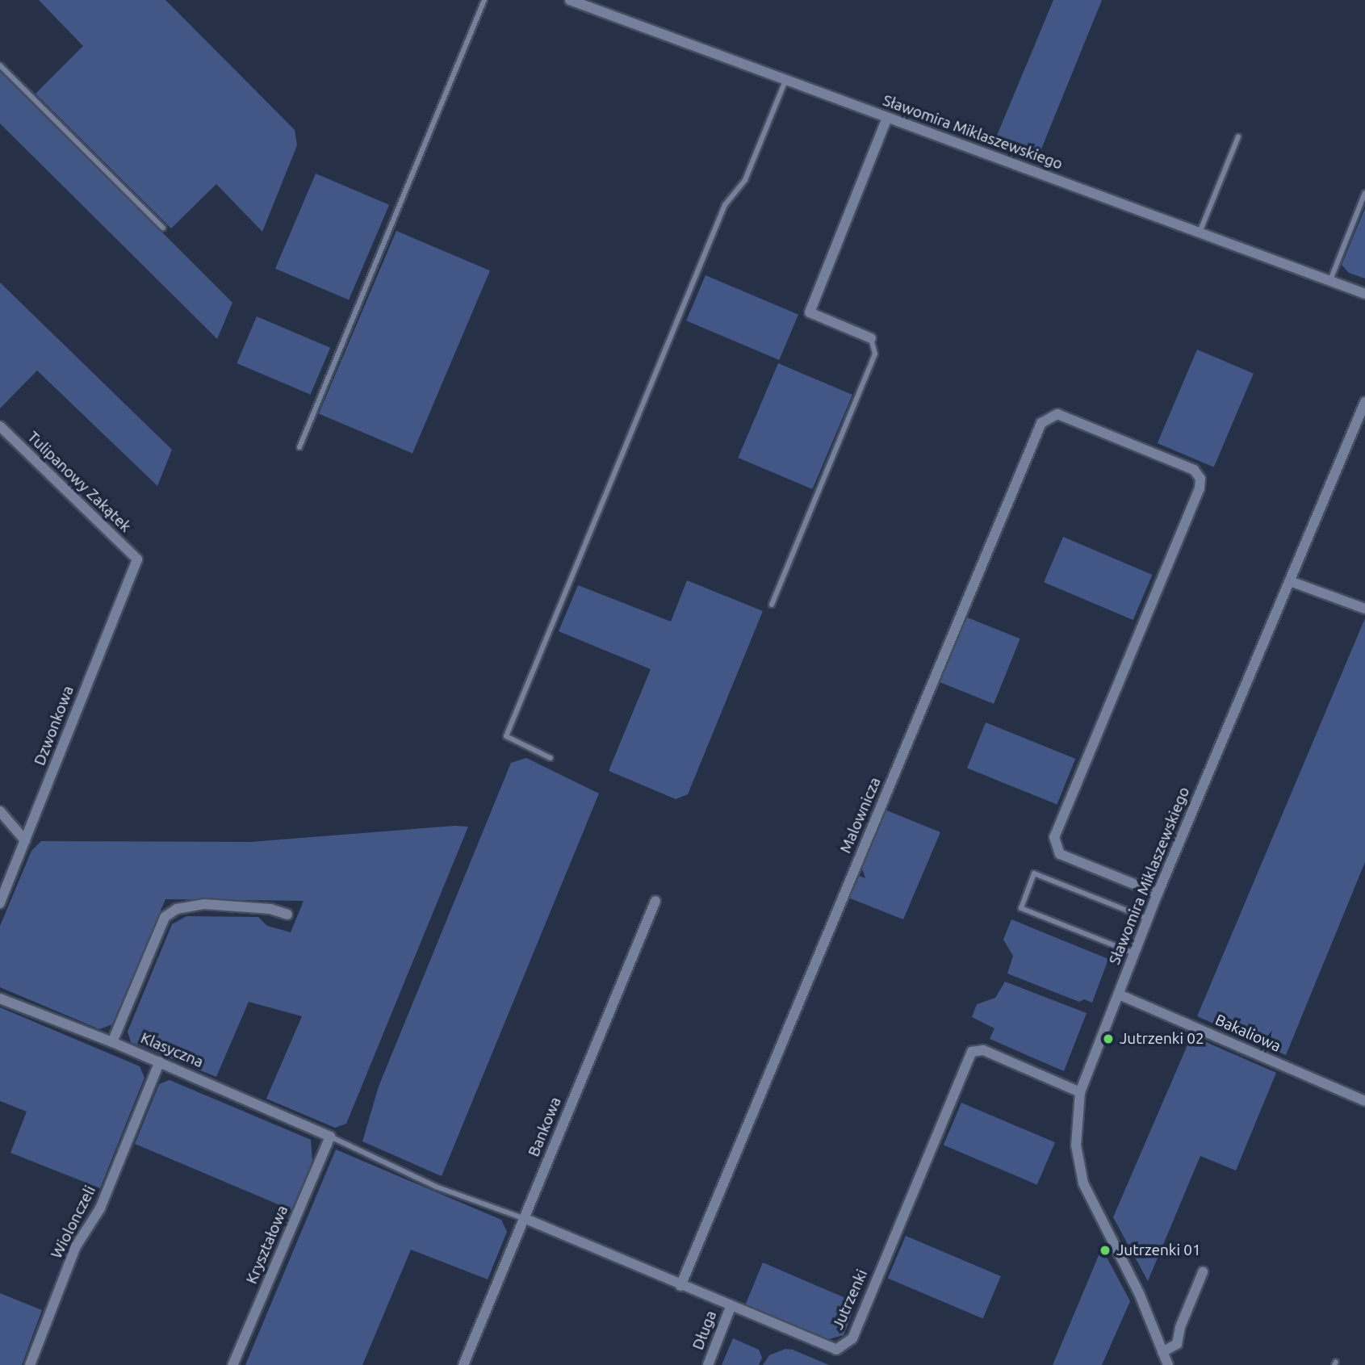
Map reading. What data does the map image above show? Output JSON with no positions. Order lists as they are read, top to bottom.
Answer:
{
  "streets": {
    "street": [
      "Sławomira Miklaszewskiego",
      "Tulipanowy Zakątek",
      "Dzwonkowa",
      "Malownicza",
      "Bakaliowa",
      "Klasyczna",
      "Bankowa",
      "Wiolonczeli",
      "Kryształowa",
      "Jutrzenki",
      "Długa"
    ]
  },
  "crossings": [
    ["Sławomira Miklaszewskiego", "Malownicza"],
    ["Sławomira Miklaszewskiego", "Bakaliowa"],
    ["Sławomira Miklaszewskiego", "Jutrzenki"],
    ["Tulipanowy Zakątek", "Dzwonkowa"],
    ["Malownicza", "Jutrzenki"],
    ["Klasyczna", "Wiolonczeli"],
    ["Klasyczna", "Kryształowa"],
    ["Bankowa", "Jutrzenki"],
    ["Jutrzenki", "Długa"]
  ],
  "places": ["Jutrzenki 02", "Jutrzenki 01"]
}
